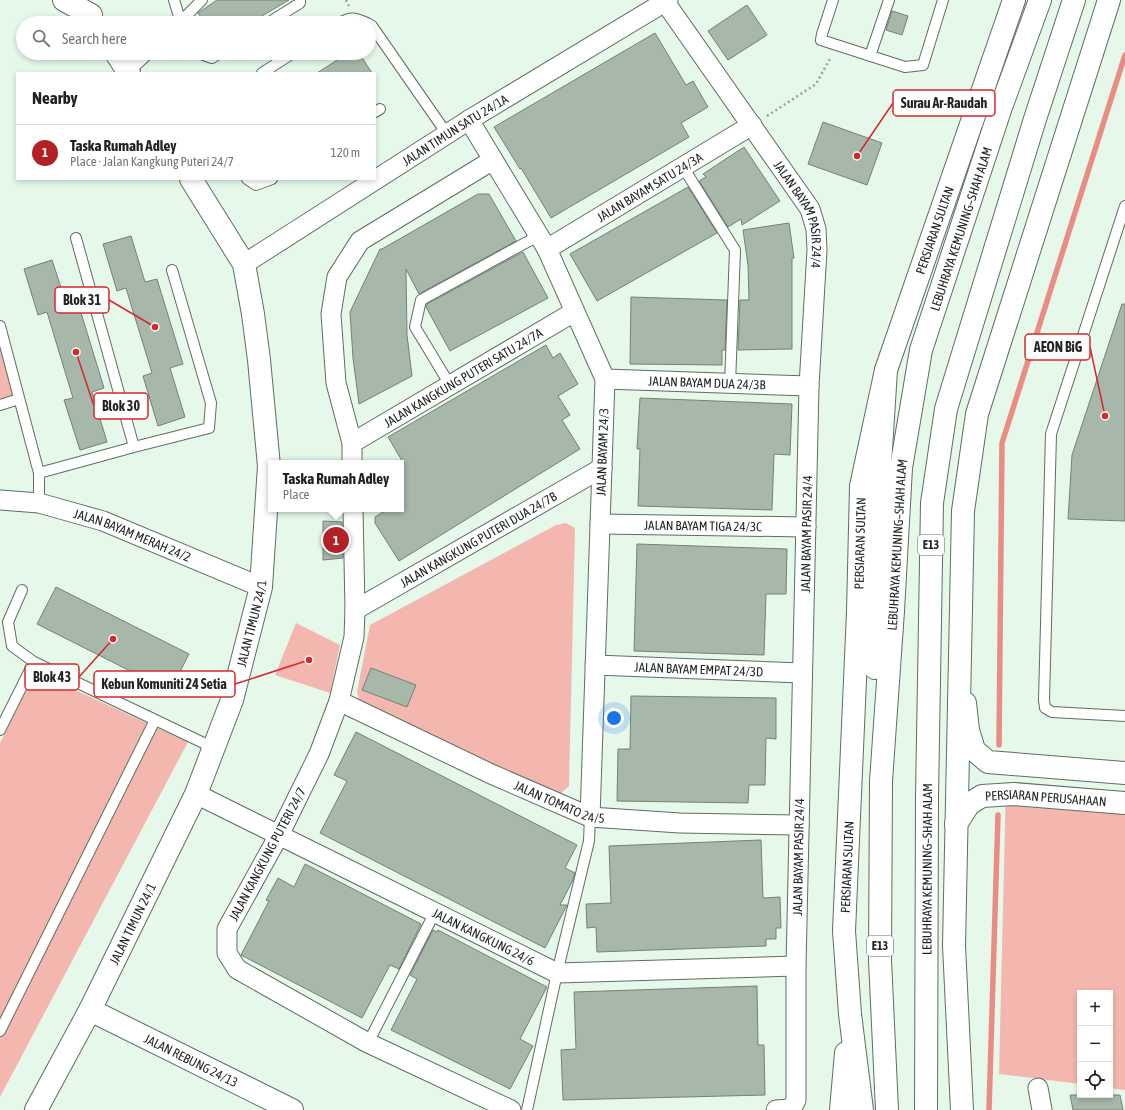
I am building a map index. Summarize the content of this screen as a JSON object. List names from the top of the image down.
{
  "streets": {
    "main road": [
      "LEBUHRAYA KEMUNING–SHAH ALAM",
      "PERSIARAN SULTAN",
      "E13",
      "JALAN TIMUN 24/1",
      "PERSIARAN PERUSAHAAN",
      "JALAN REBUNG 24/13"
    ],
    "street": [
      "JALAN TIMUN SATU 24/1A",
      "JALAN BAYAM SATU 24/3A",
      "JALAN BAYAM PASIR 24/4",
      "JALAN KANGKUNG PUTERI SATU 24/7A",
      "JALAN BAYAM DUA 24/3B",
      "JALAN BAYAM 24/3",
      "JALAN BAYAM TIGA 24/3C",
      "JALAN BAYAM MERAH 24/2",
      "JALAN KANGKUNG PUTERI DUA 24/7B",
      "JALAN BAYAM EMPAT 24/3D",
      "JALAN TOMATO 24/5",
      "JALAN KANGKUNG PUTERI 24/7",
      "JALAN KANGKUNG 24/6"
    ]
  },
  "crossings": [
    ["JALAN TIMUN SATU 24/1A", "JALAN BAYAM PASIR 24/4"],
    ["JALAN TIMUN SATU 24/1A", "JALAN BAYAM 24/3"],
    ["JALAN TIMUN SATU 24/1A", "JALAN TIMUN 24/1"],
    ["JALAN BAYAM SATU 24/3A", "JALAN BAYAM PASIR 24/4"],
    ["JALAN BAYAM SATU 24/3A", "JALAN BAYAM 24/3"],
    ["JALAN BAYAM PASIR 24/4", "JALAN BAYAM DUA 24/3B"],
    ["JALAN BAYAM PASIR 24/4", "JALAN BAYAM TIGA 24/3C"],
    ["JALAN BAYAM PASIR 24/4", "JALAN BAYAM EMPAT 24/3D"],
    ["JALAN BAYAM PASIR 24/4", "JALAN TOMATO 24/5"],
    ["JALAN BAYAM PASIR 24/4", "JALAN KANGKUNG 24/6"],
    ["JALAN KANGKUNG PUTERI SATU 24/7A", "JALAN BAYAM 24/3"],
    ["JALAN BAYAM DUA 24/3B", "JALAN BAYAM 24/3"],
    ["JALAN BAYAM 24/3", "JALAN BAYAM TIGA 24/3C"],
    ["JALAN BAYAM 24/3", "JALAN KANGKUNG PUTERI DUA 24/7B"],
    ["JALAN BAYAM 24/3", "JALAN BAYAM EMPAT 24/3D"],
    ["JALAN BAYAM 24/3", "JALAN TOMATO 24/5"],
    ["JALAN BAYAM MERAH 24/2", "JALAN TIMUN 24/1"],
    ["JALAN KANGKUNG PUTERI DUA 24/7B", "JALAN KANGKUNG PUTERI 24/7"],
    ["JALAN TIMUN 24/1", "JALAN KANGKUNG 24/6"],
    ["JALAN TIMUN 24/1", "JALAN REBUNG 24/13"],
    ["JALAN TOMATO 24/5", "JALAN KANGKUNG PUTERI 24/7"],
    ["JALAN KANGKUNG PUTERI 24/7", "JALAN KANGKUNG 24/6"]
  ],
  "places": [
    "Surau Ar-Raudah",
    "Blok 31",
    "Blok 30",
    "AEON BiG",
    "Blok 43",
    "Kebun Komuniti 24 Setia"
  ],
  "page": {
    "search": "Search here",
    "heading": "Nearby",
    "list": [
      {
        "mark": "1",
        "name": "Taska Rumah Adley",
        "note": "Place · Jalan Kangkung Puteri 24/7",
        "value": "120 m"
      }
    ],
    "popup": ["Taska Rumah Adley", "Place"],
    "pins": "1",
    "map_buttons": ["+", "−"]
  }
}
